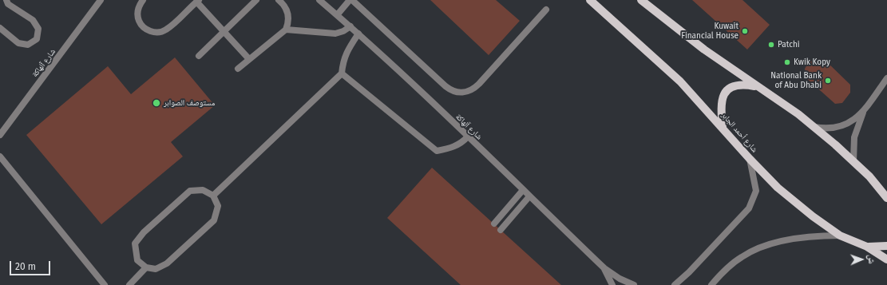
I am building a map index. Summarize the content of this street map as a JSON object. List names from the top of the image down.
{
  "streets": {
    "main road": ["شارع أحمد الجابر"],
    "street": ["شارع آلهاكة"]
  },
  "places": [
    "Kuwait Financial House",
    "Patchi",
    "Kwik Kopy",
    "National Bank of Abu Dhabi",
    "مستوصف الصوابر"
  ],
  "scale_bar": "20 m",
  "north": "right"
}
